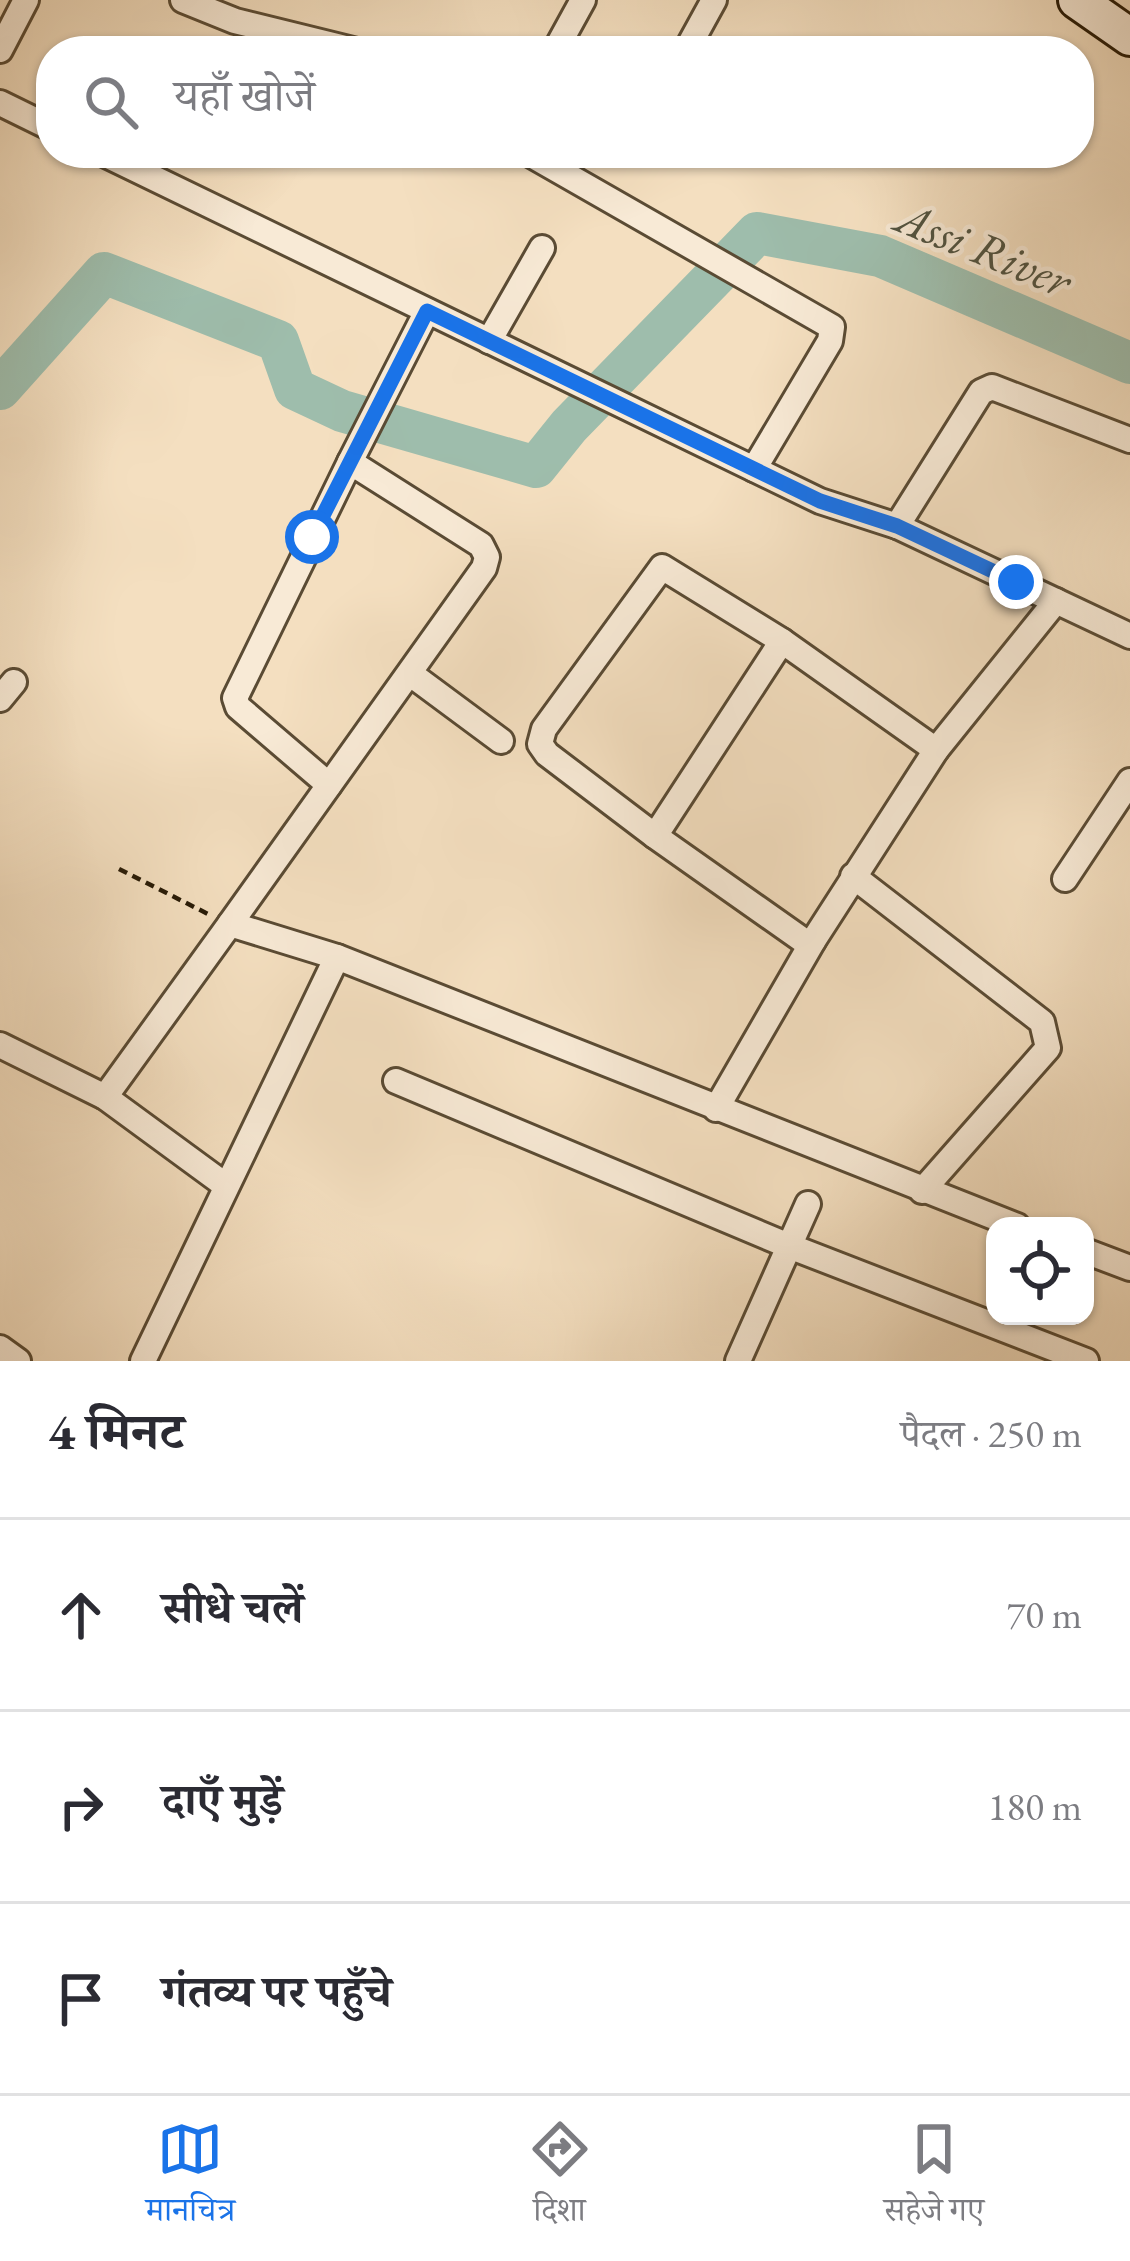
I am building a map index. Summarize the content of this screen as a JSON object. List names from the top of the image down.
{
  "water": ["Assi River"],
  "page": {
    "search": "यहाँ खोजें",
    "heading": ["4 मिनट", "पैदल · 250 m"],
    "list": [
      ["सीधे चलें", "70 m"],
      ["दाएँ मुड़ें", "180 m"],
      "गंतव्य पर पहुँचे"
    ],
    "nav": ["मानचित्र", "दिशा", "सहेजे गए"]
  }
}
